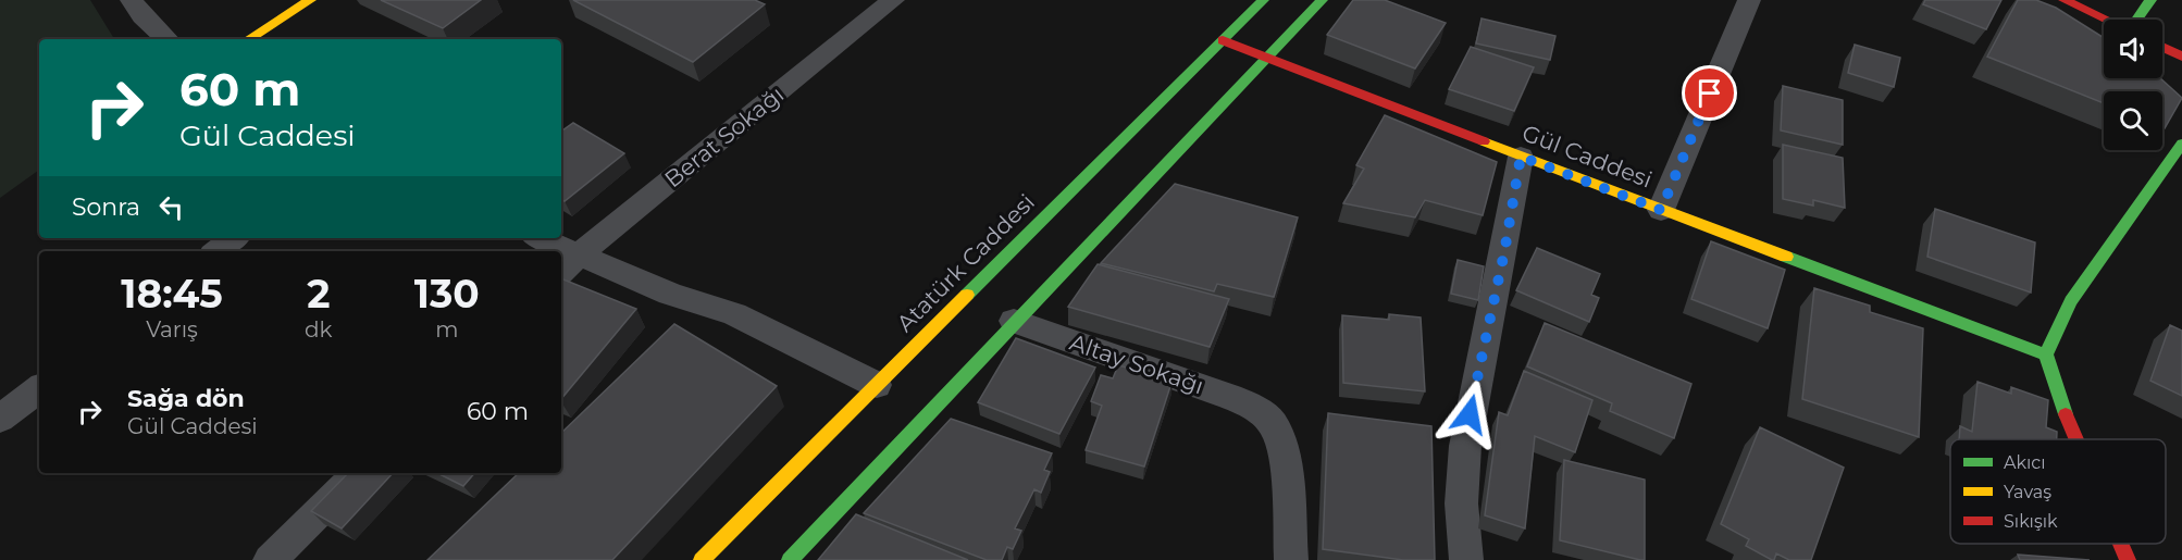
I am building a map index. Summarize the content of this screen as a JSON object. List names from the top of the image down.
{
  "streets": {
    "street": [
      "Berat Sokağı",
      "Gül Caddesi",
      "Atatürk Caddesi",
      "Altay Sokağı"
    ]
  },
  "crossings": [
    ["Gül Caddesi", "Atatürk Caddesi"]
  ],
  "legend": ["Akıcı", "Yavaş", "Sıkışık"],
  "page": {
    "turn": ["60 m", "Gül Caddesi"],
    "then": "Sonra",
    "eta": [
      "18:45",
      "Varış",
      "2",
      "dk",
      "130",
      "m"
    ],
    "list": [
      {
        "name": "Sağa dön",
        "note": "Gül Caddesi",
        "value": "60 m"
      }
    ]
  }
}
